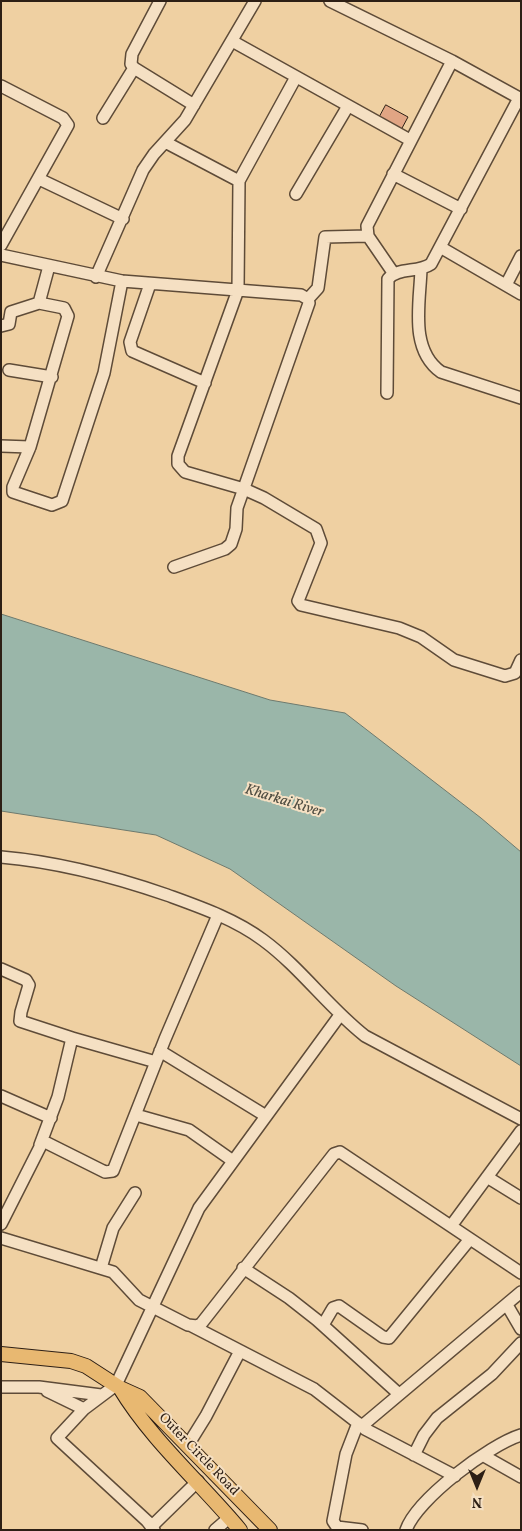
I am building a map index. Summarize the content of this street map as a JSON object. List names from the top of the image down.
{
  "streets": {
    "main road": ["Outer Circle Road"]
  },
  "water": ["Kharkai River"],
  "north": "bottom"
}
